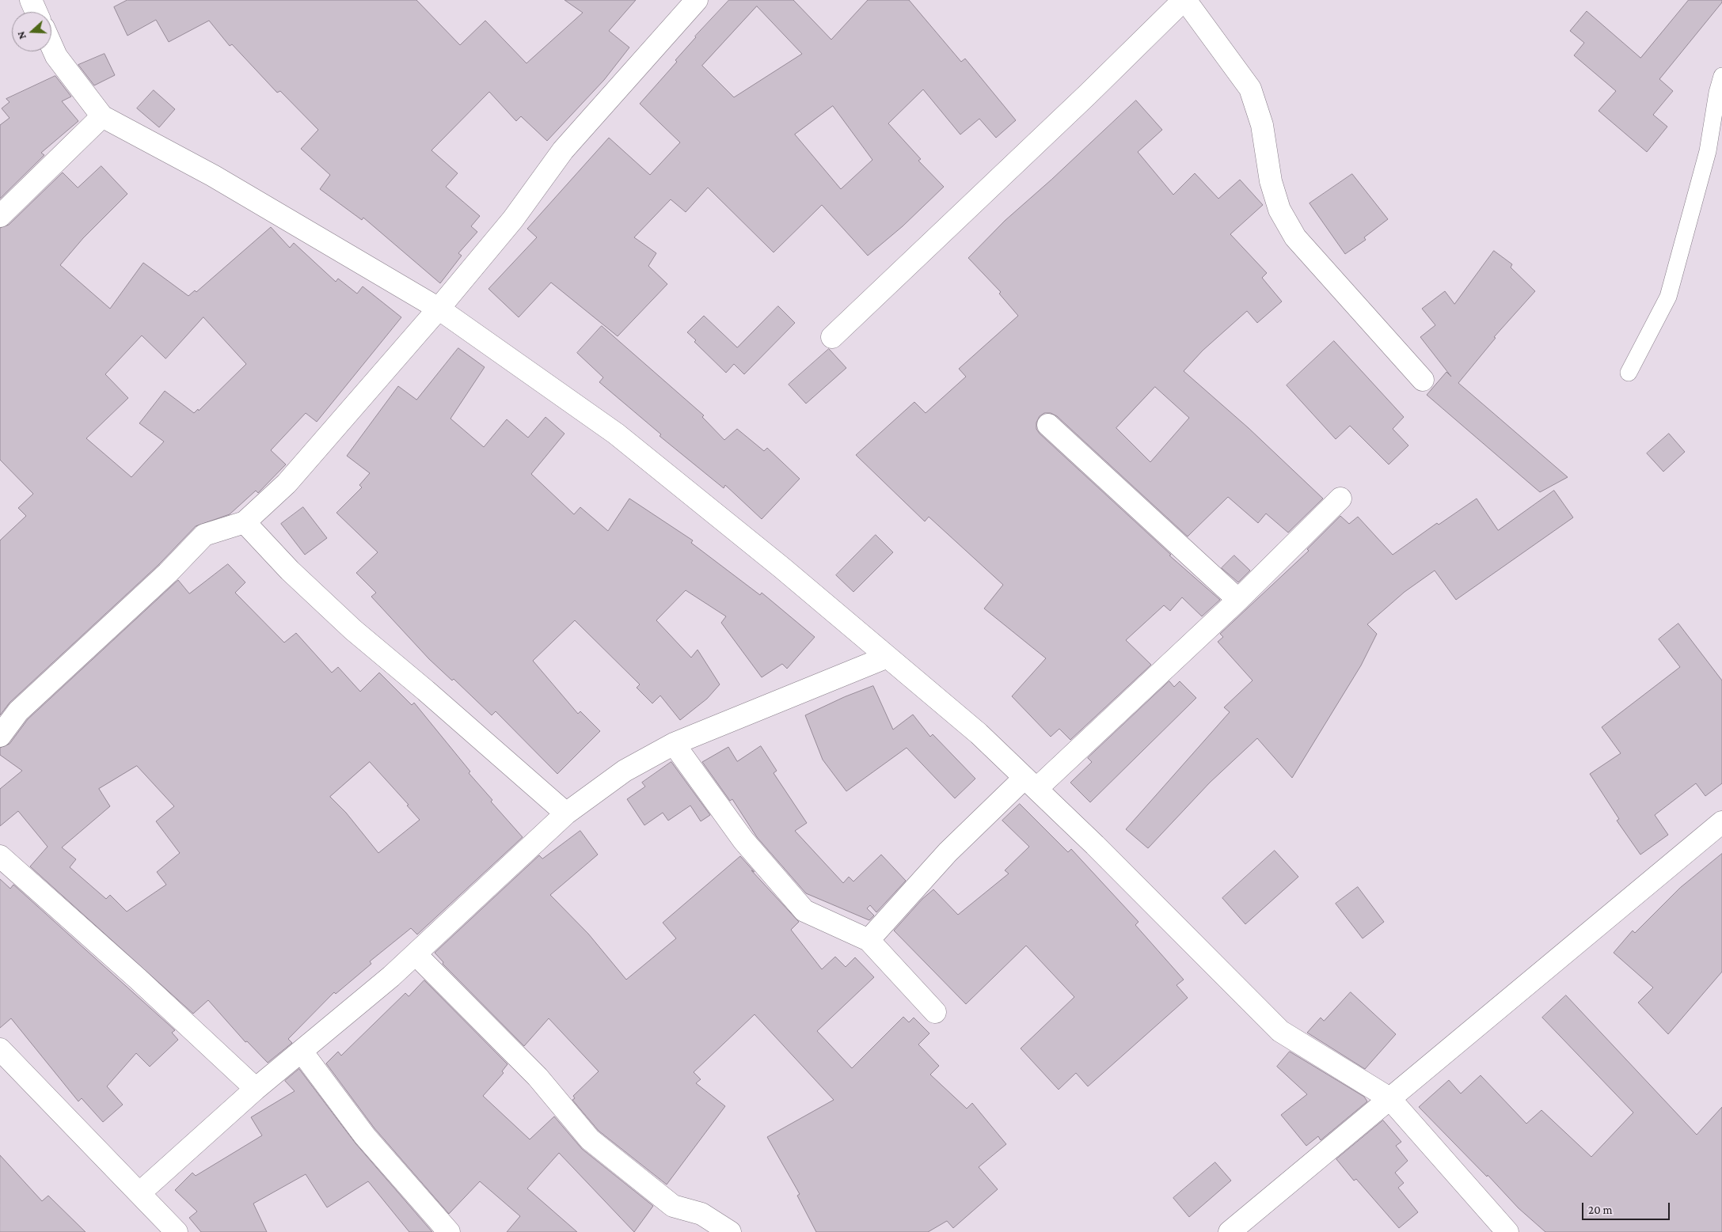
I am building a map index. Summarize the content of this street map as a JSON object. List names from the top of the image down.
{
  "scale_bar": "20 m",
  "north": "left"
}
